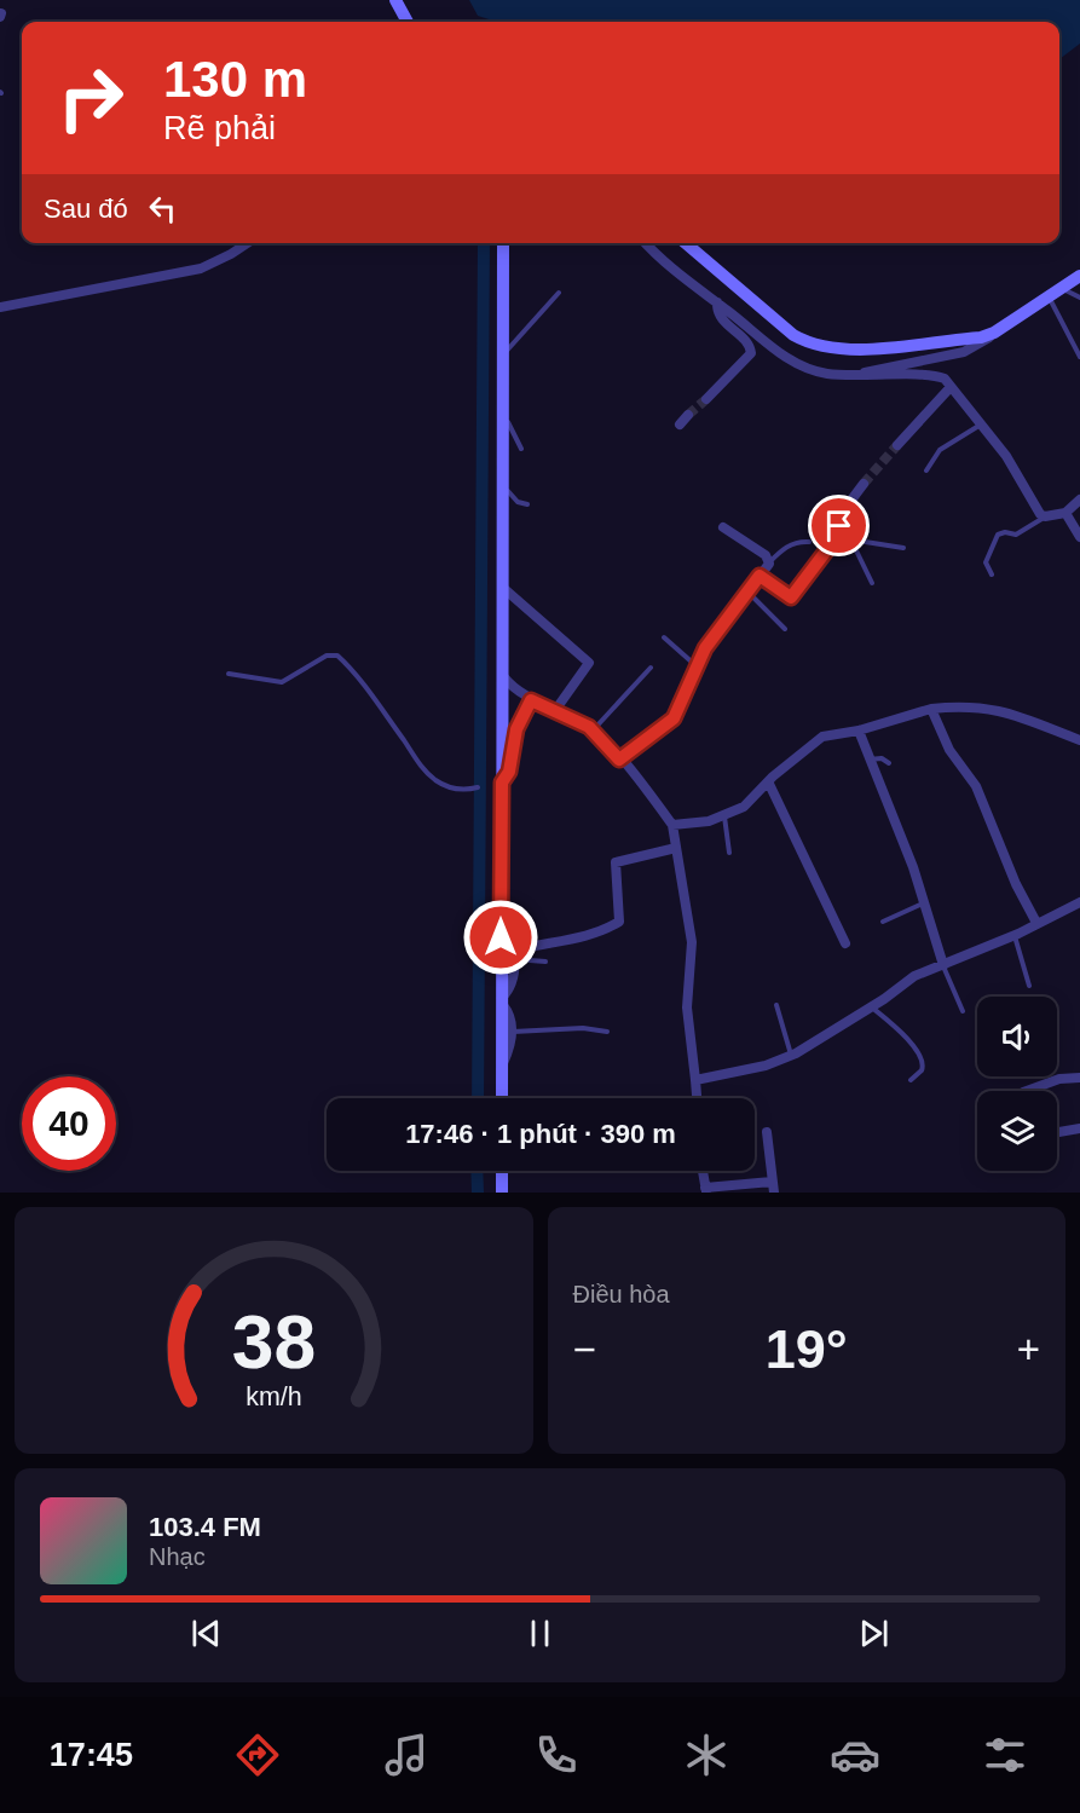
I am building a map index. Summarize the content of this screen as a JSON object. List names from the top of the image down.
{
  "page": {
    "turn": ["130 m", "Rẽ phải"],
    "then": "Sau đó",
    "limit": "40",
    "trip": "17:46 · 1 phút · 390 m",
    "tile": "Điều hòa",
    "heat": ["−", "19°", "+"],
    "song": ["103.4 FM", "Nhạc"],
    "tabs": "17:45",
    "gauge": ["38", "km/h"]
  }
}
